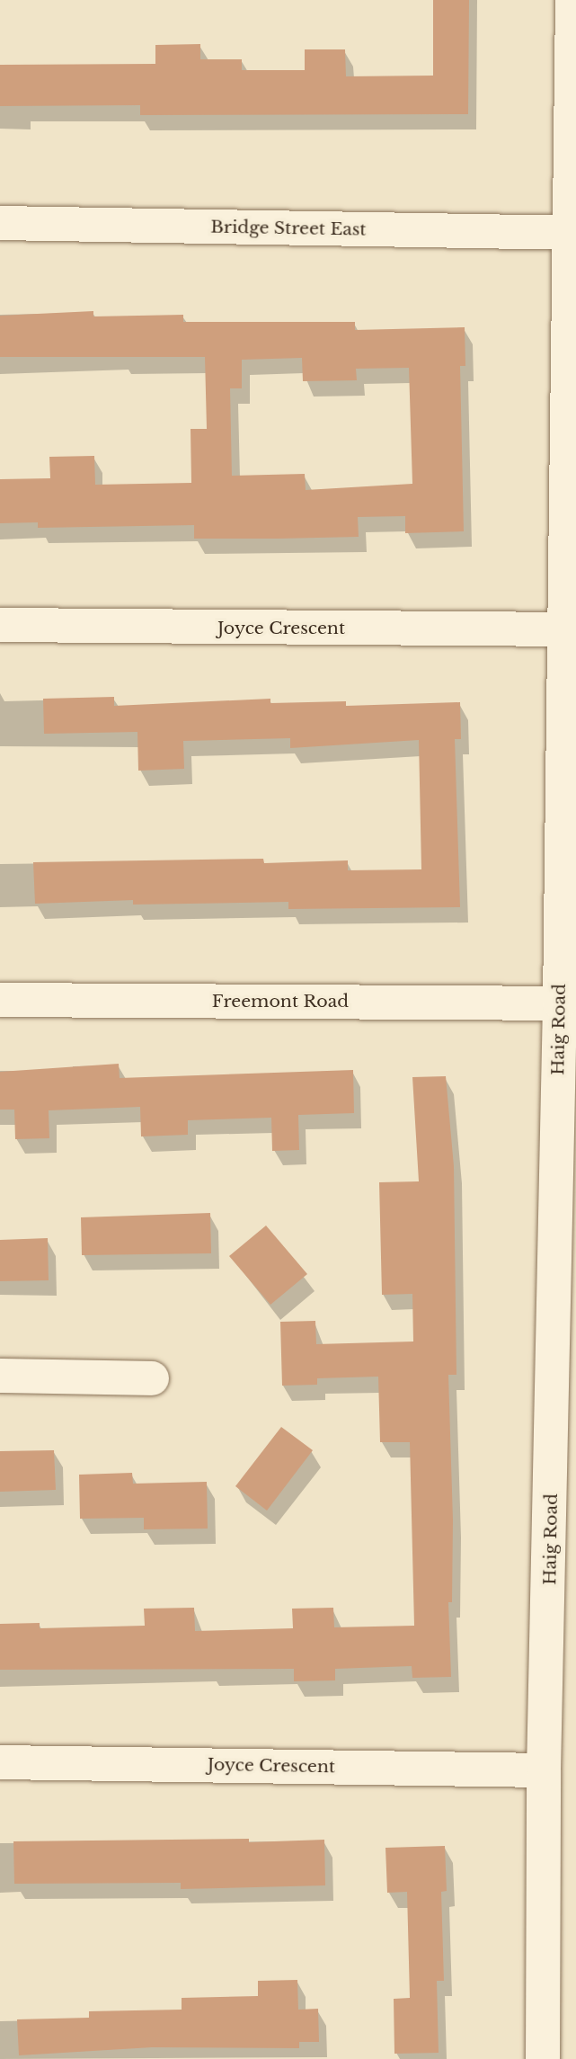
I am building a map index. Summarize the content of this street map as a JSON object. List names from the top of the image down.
{
  "streets": {
    "street": [
      "Bridge Street East",
      "Joyce Crescent",
      "Freemont Road",
      "Haig Road"
    ]
  },
  "crossings": [
    ["Bridge Street East", "Haig Road"],
    ["Joyce Crescent", "Haig Road"],
    ["Freemont Road", "Haig Road"]
  ]
}
